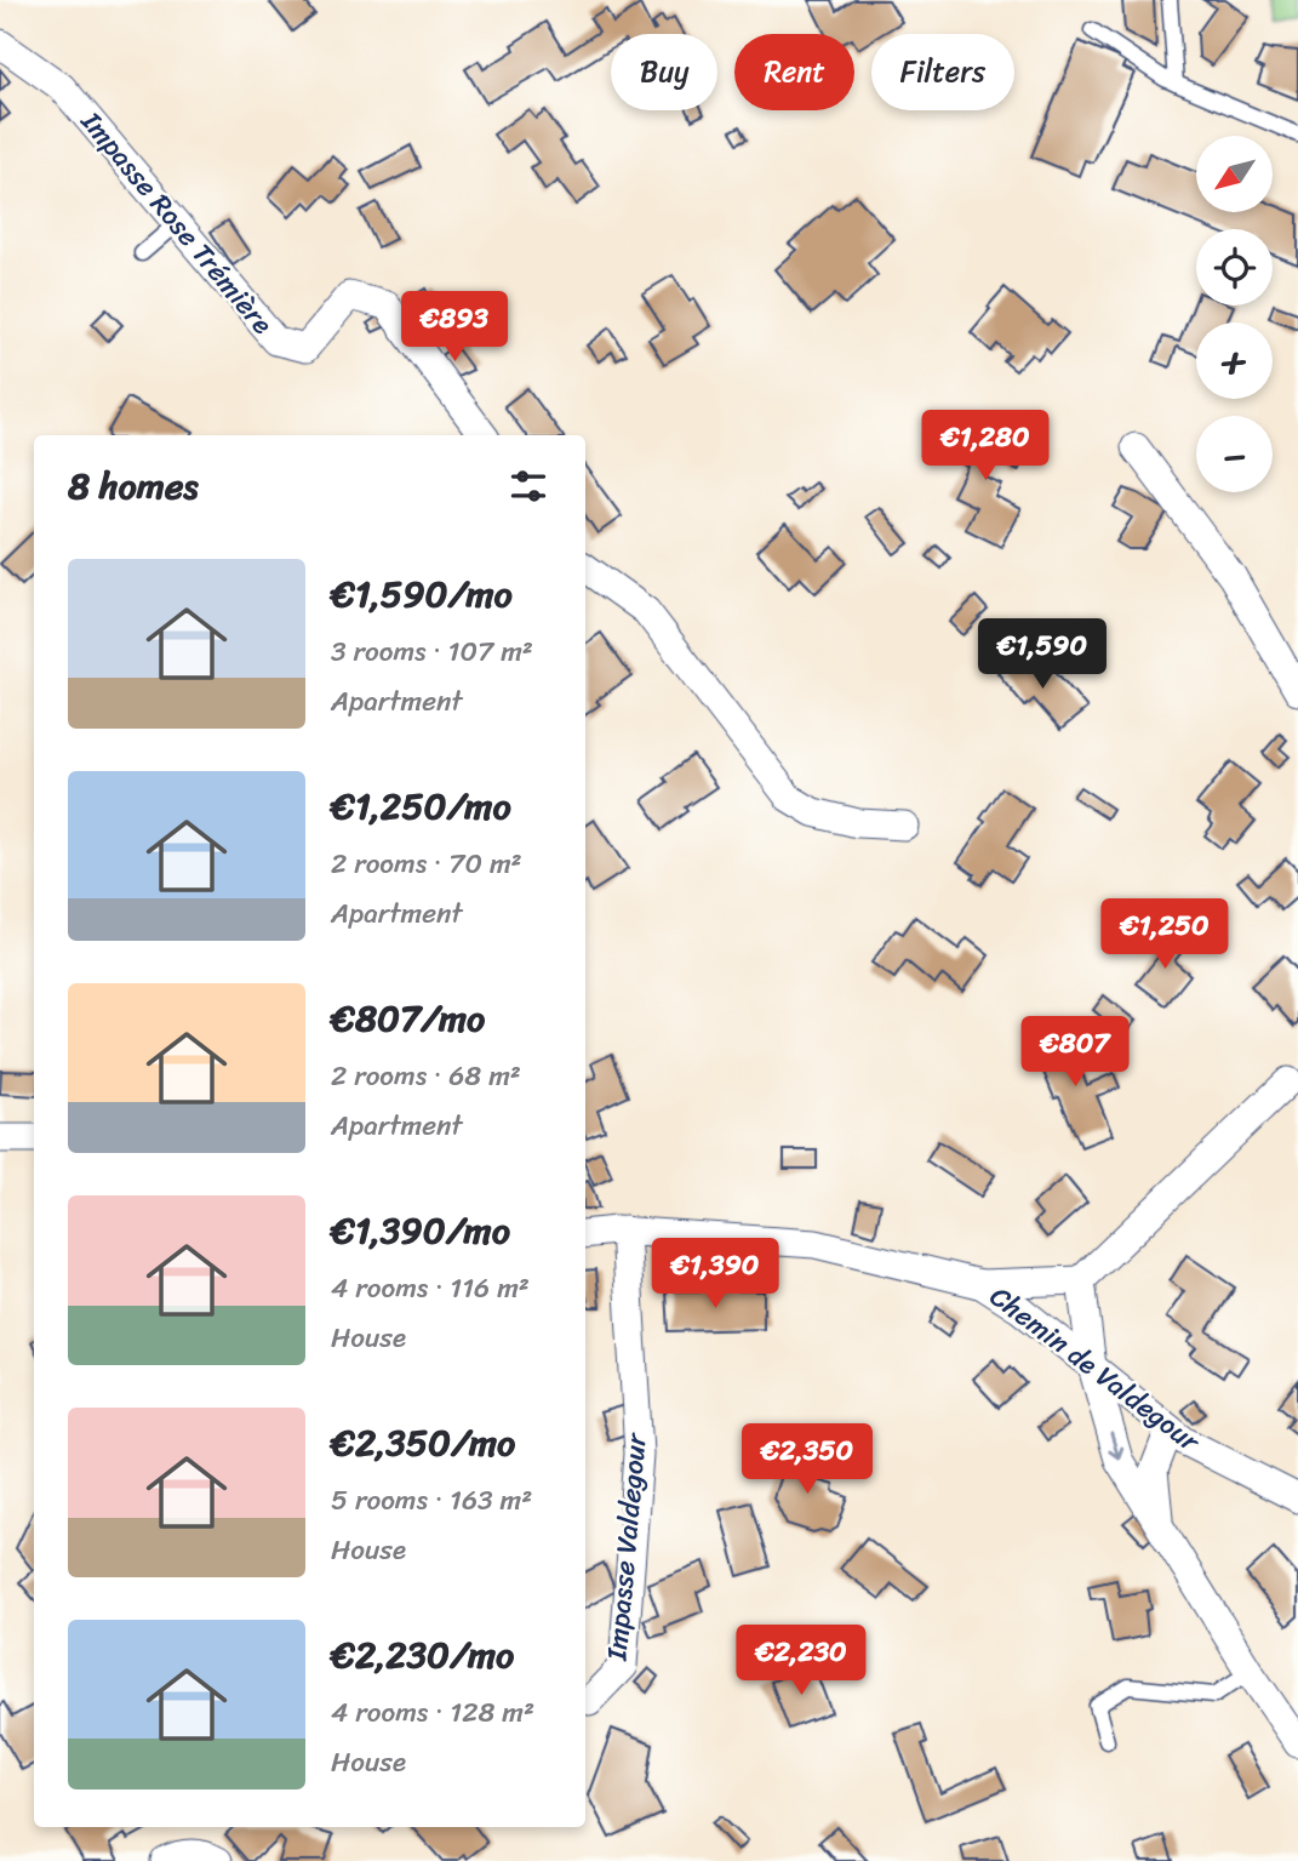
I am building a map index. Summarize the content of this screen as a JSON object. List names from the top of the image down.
{
  "streets": {
    "street": ["Impasse Rose Trémière", "Chemin de Valdegour", "Impasse Valdegour"]
  },
  "crossings": [
    ["Chemin de Valdegour", "Impasse Valdegour"]
  ],
  "north": "bottom left",
  "page": {
    "chip": ["Buy", "Rent", "Filters"],
    "map_buttons": ["+", "−"],
    "price": [
      "€893",
      "€1,280",
      "€1,590",
      "€1,250",
      "€807",
      "€1,390",
      "€2,350",
      "€2,230"
    ],
    "heading": "8 homes",
    "list": [
      {
        "name": "€1,590/mo",
        "note": "3 rooms · 107 m² · Apartment"
      },
      {
        "name": "€1,250/mo",
        "note": "2 rooms · 70 m² · Apartment"
      },
      {
        "name": "€807/mo",
        "note": "2 rooms · 68 m² · Apartment"
      },
      {
        "name": "€1,390/mo",
        "note": "4 rooms · 116 m² · House"
      },
      {
        "name": "€2,350/mo",
        "note": "5 rooms · 163 m² · House"
      },
      {
        "name": "€2,230/mo",
        "note": "4 rooms · 128 m² · House"
      }
    ]
  }
}
